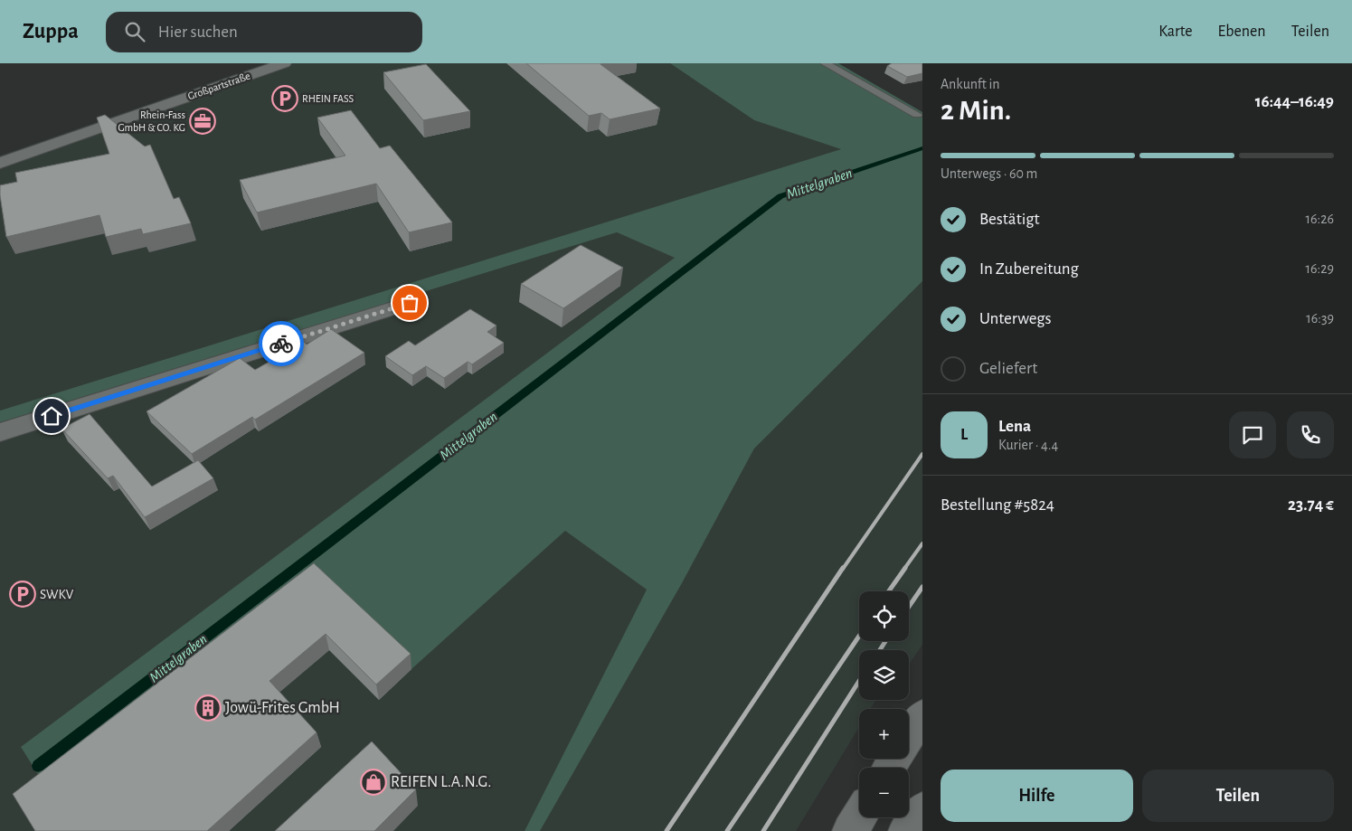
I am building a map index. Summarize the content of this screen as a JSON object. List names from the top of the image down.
{
  "streets": {
    "street": ["Großpartstraße"]
  },
  "water": ["Mittelgraben"],
  "places": {
    "parking": ["RHEIN FASS", "SWKV"],
    "office": ["Rhein-Fass GmbH & CO. KG"],
    "building": ["Jowü-Frites GmbH"],
    "shop": ["REIFEN L.A.N.G."]
  },
  "page": {
    "header": "Zuppa",
    "search": "Hier suchen",
    "nav": ["Karte", "Ebenen", "Teilen"],
    "heading": ["2 Min.", "Ankunft in", "16:44–16:49"],
    "panel": [
      "Lena",
      "Kurier · 4.4",
      "Bestellung #5824",
      "23.74 €"
    ],
    "bar": "Unterwegs · 60 m",
    "list": [
      ["Bestätigt", "16:26"],
      ["In Zubereitung", "16:29"],
      ["Unterwegs", "16:39"],
      "Geliefert"
    ],
    "round": "L",
    "map_buttons": ["+", "−"],
    "buttons": ["Hilfe", "Teilen"]
  }
}
